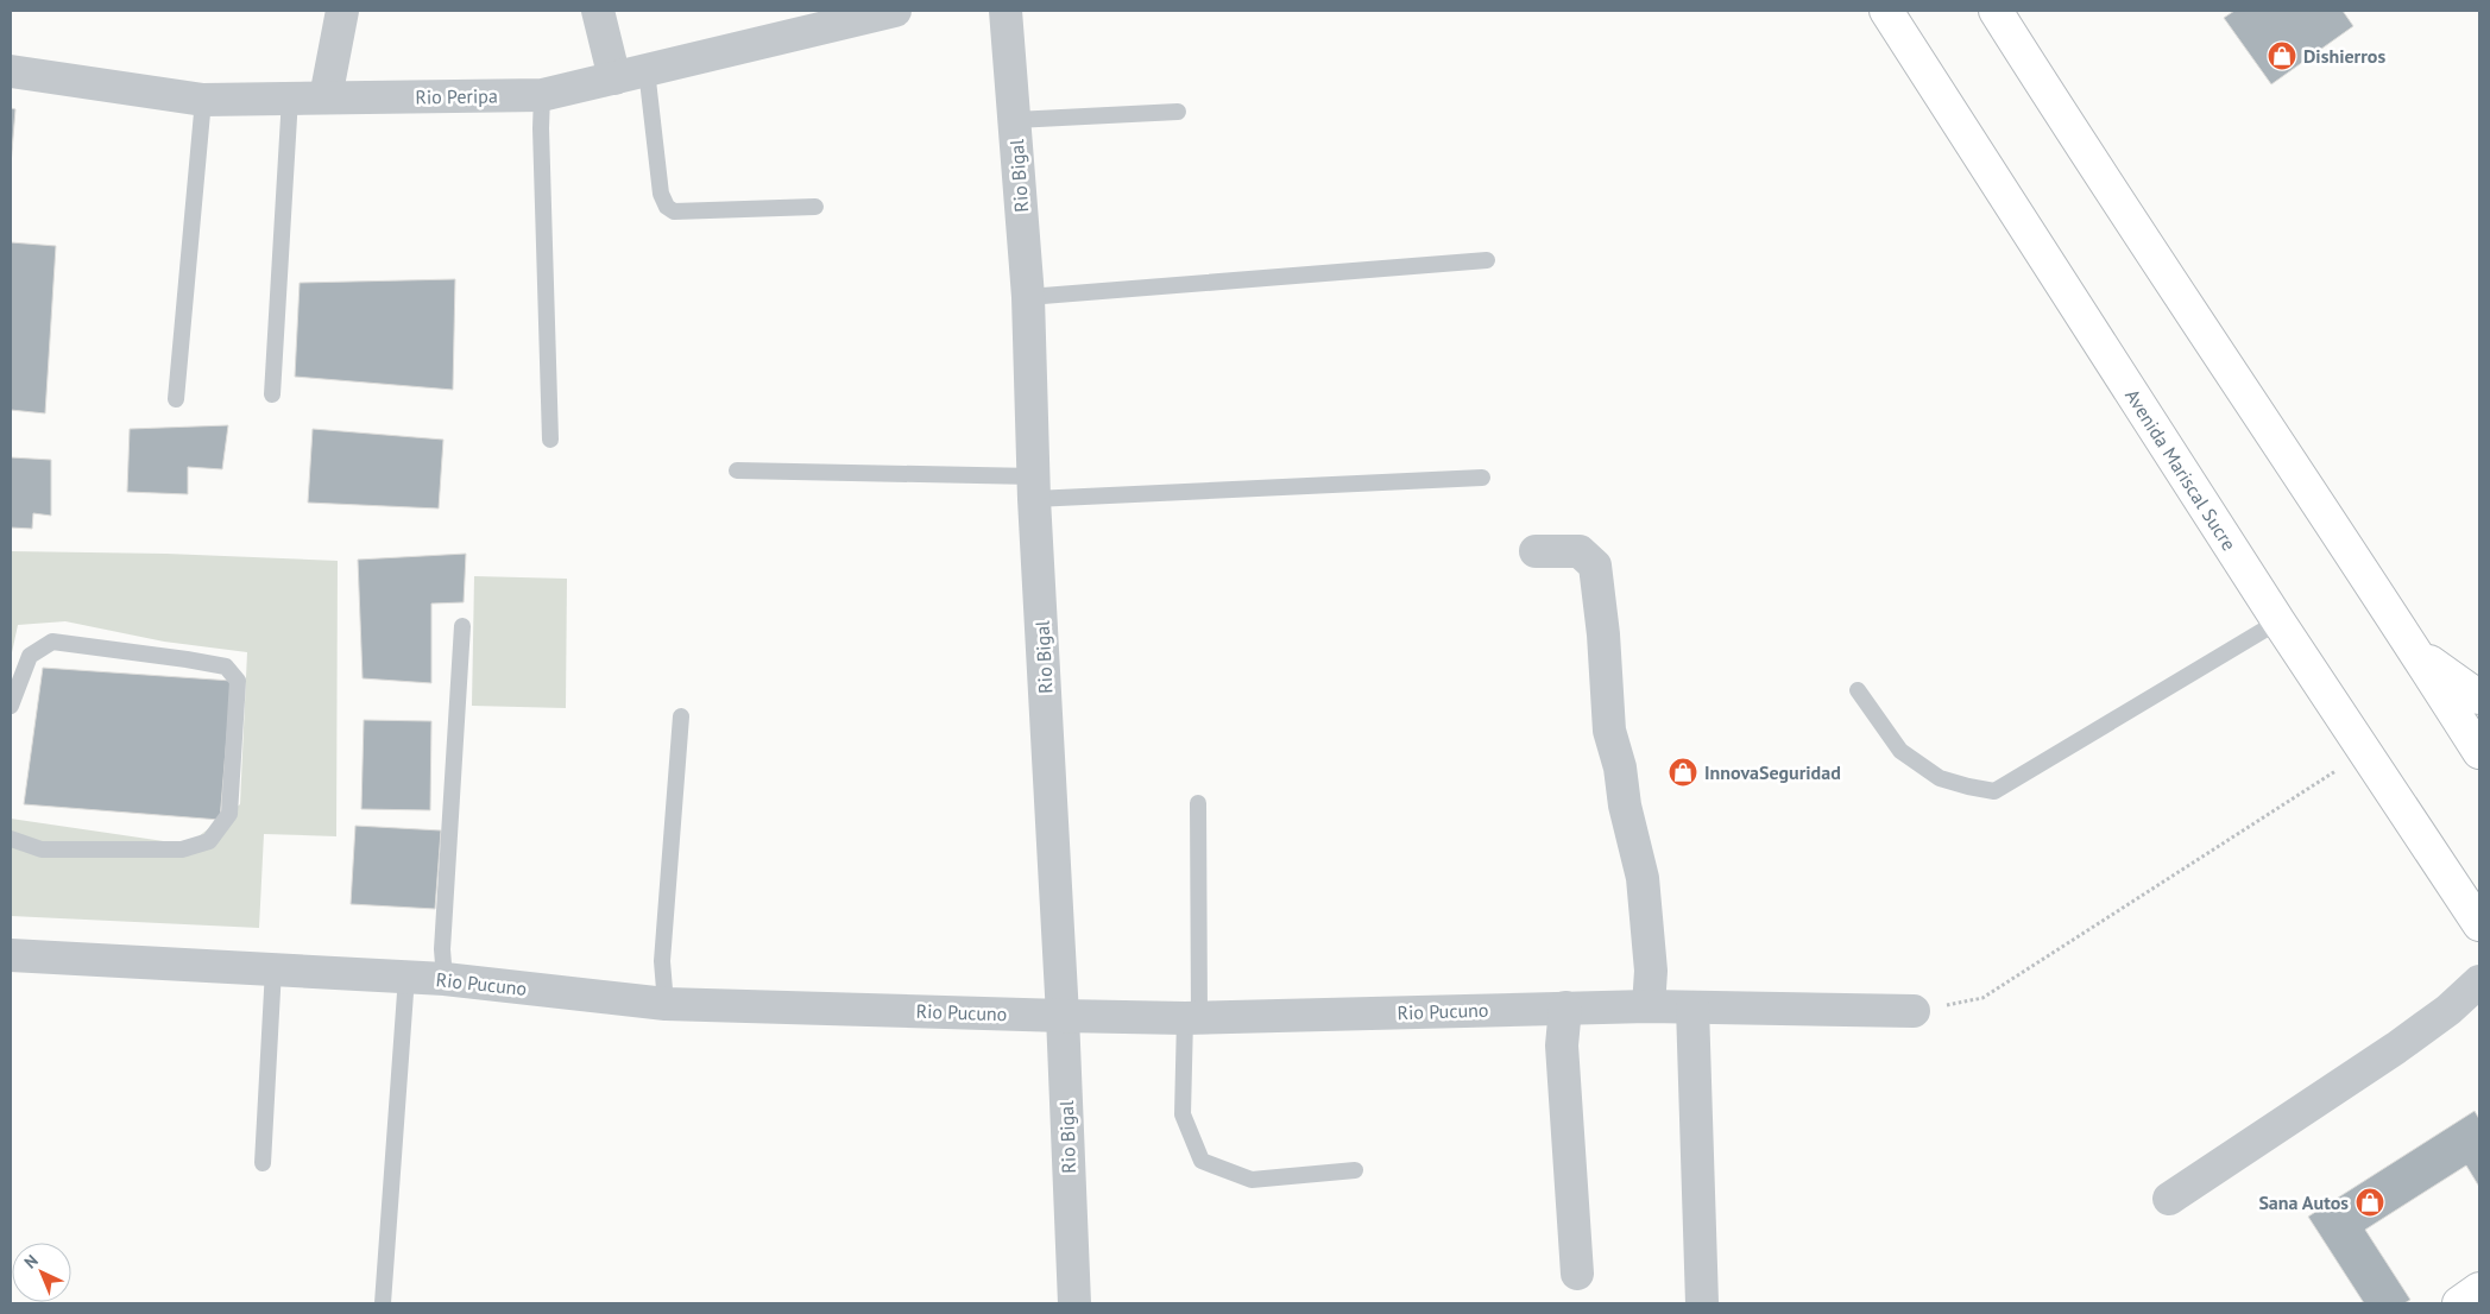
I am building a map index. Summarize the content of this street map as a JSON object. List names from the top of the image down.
{
  "streets": {
    "main road": ["Avenida Mariscal Sucre"],
    "street": ["Rio Peripa", "Rio Bigal", "Rio Pucuno"]
  },
  "crossings": [
    ["Rio Bigal", "Rio Pucuno"]
  ],
  "places": {
    "shop": ["Dishierros", "InnovaSeguridad", "Sana Autos"]
  },
  "north": "top left"
}
